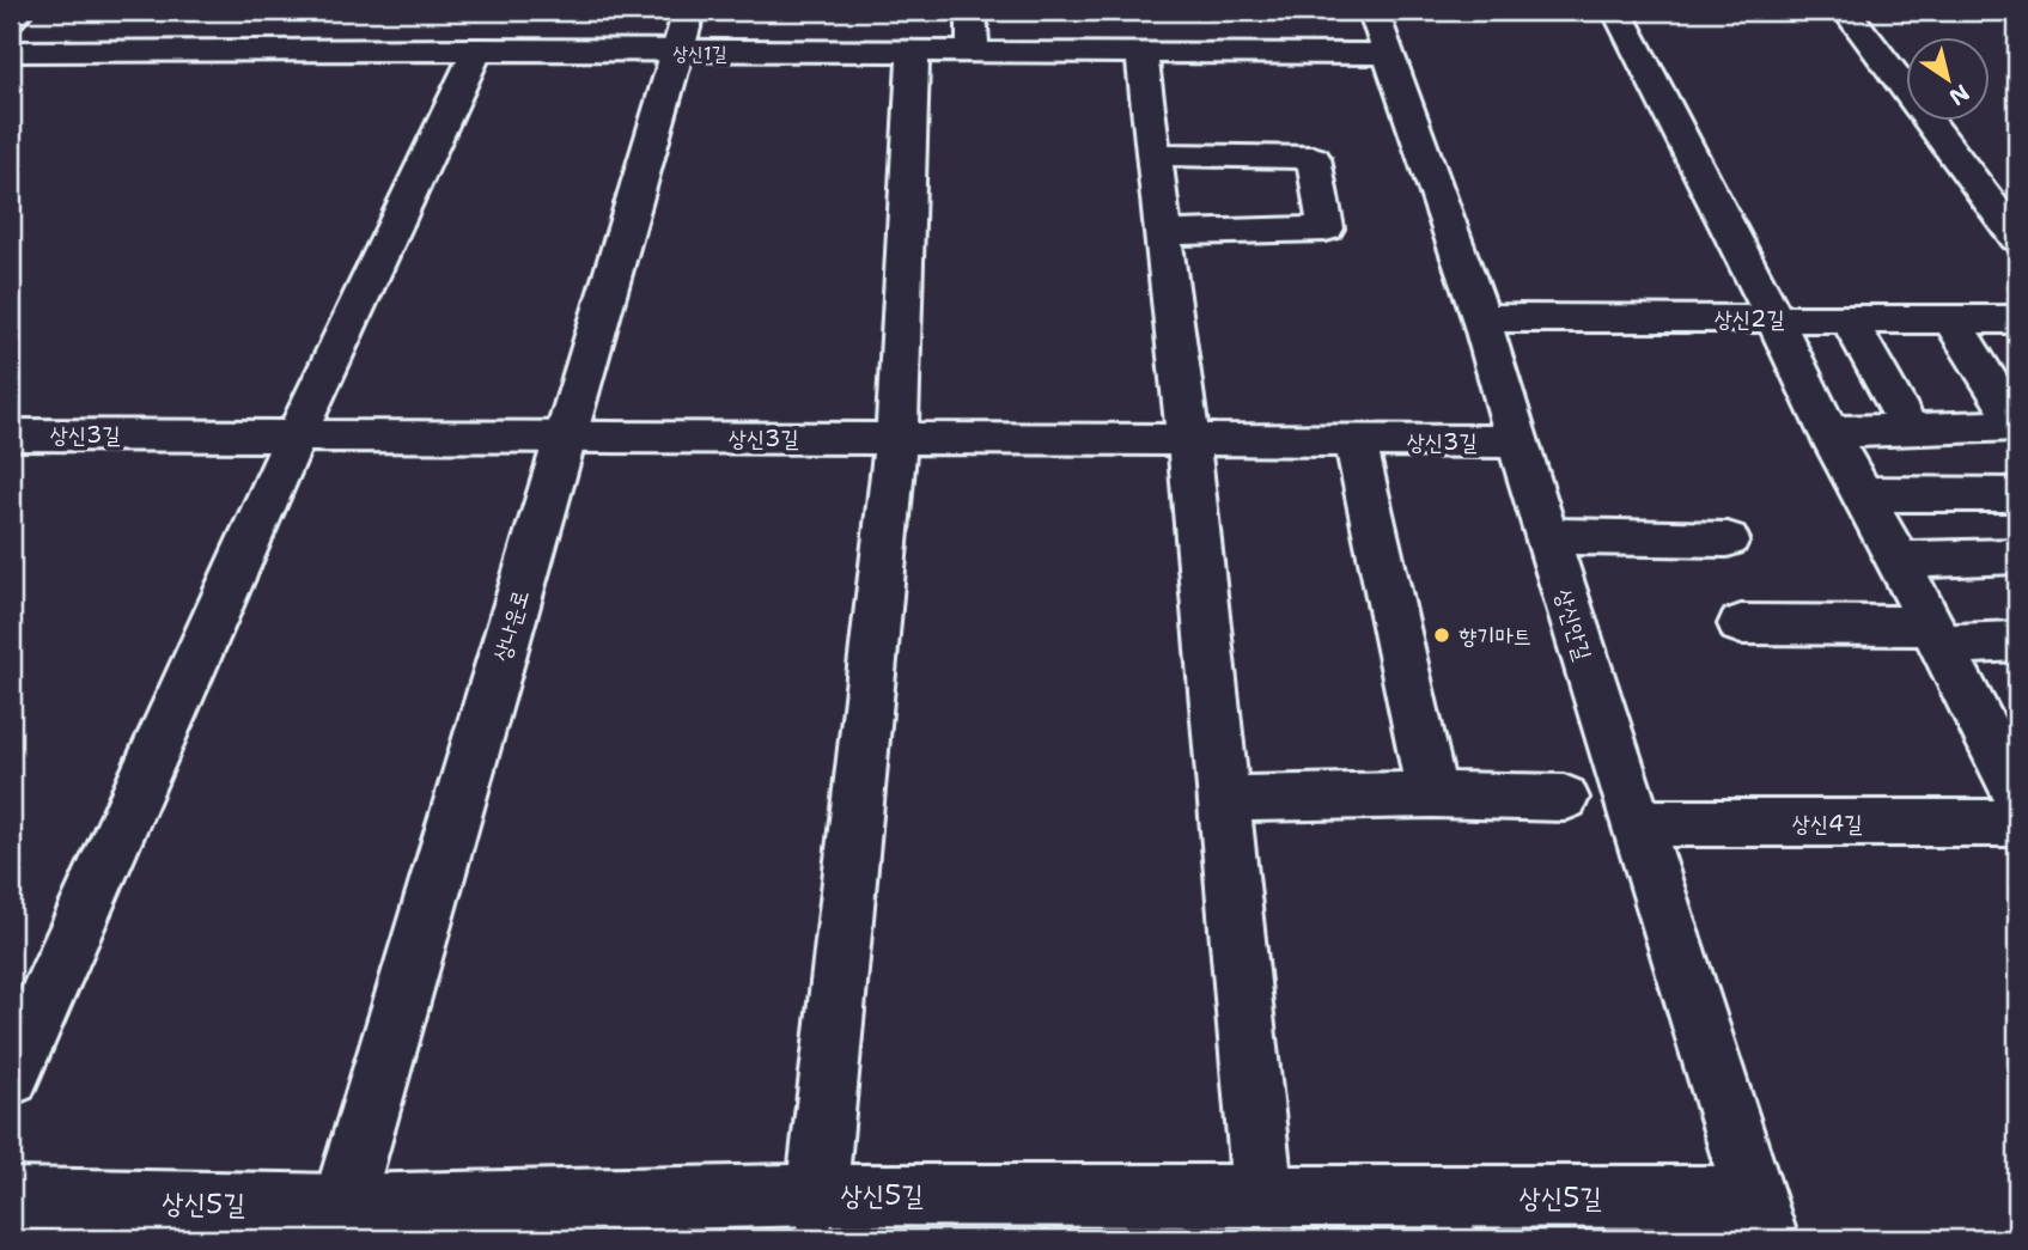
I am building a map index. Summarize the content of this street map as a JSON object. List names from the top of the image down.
{
  "streets": {
    "street": [
      "상신1길",
      "상신2길",
      "상신3길",
      "상신안길",
      "상나운로",
      "상신4길",
      "상신5길"
    ]
  },
  "crossings": [
    ["상신1길", "상신안길"],
    ["상신1길", "상나운로"],
    ["상신2길", "상신안길"],
    ["상신3길", "상신안길"],
    ["상신3길", "상나운로"],
    ["상신안길", "상신4길"],
    ["상신안길", "상신5길"],
    ["상나운로", "상신5길"]
  ],
  "places": ["향기마트"],
  "north": "bottom right"
}
